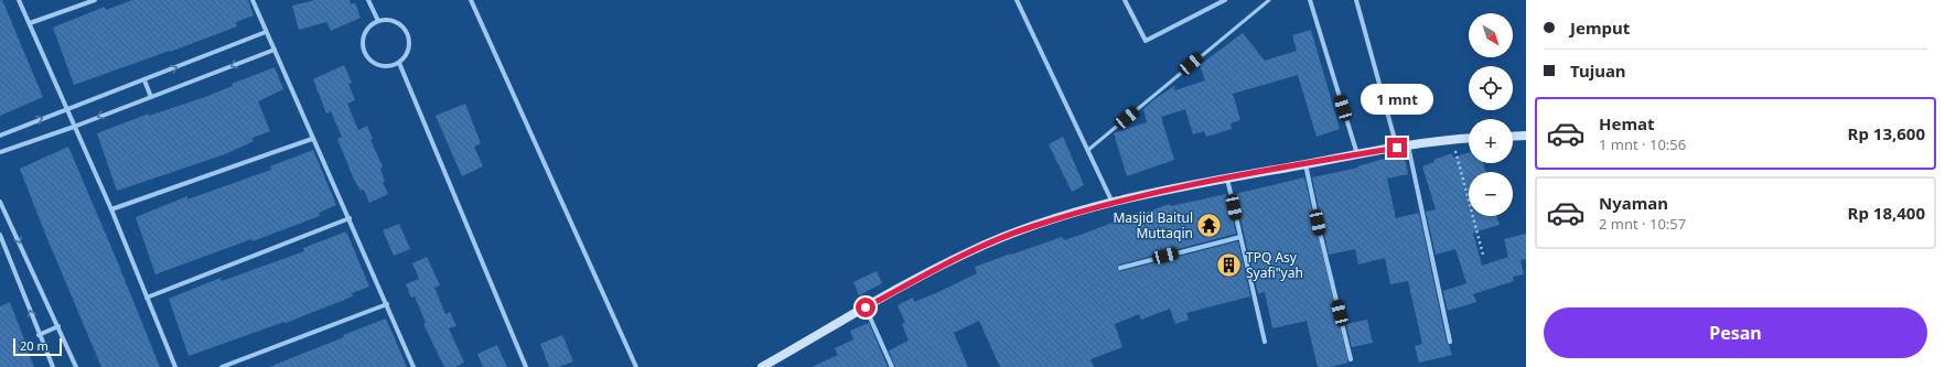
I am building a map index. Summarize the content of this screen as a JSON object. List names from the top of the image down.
{
  "places": {
    "temple": ["Masjid Baitul Muttaqin"],
    "building": ["TPQ Asy Syafi\"yah"]
  },
  "scale_bar": "20 m",
  "north": "bottom right",
  "page": {
    "banner": ["Jemput", "Tujuan"],
    "map_buttons": ["+", "−"],
    "bubble": "1 mnt",
    "list": [
      {
        "name": "Hemat",
        "note": "1 mnt · 10:56",
        "value": "Rp 13,600"
      },
      {
        "name": "Nyaman",
        "note": "2 mnt · 10:57",
        "value": "Rp 18,400"
      }
    ],
    "buttons": "Pesan",
    "scale": "20 m"
  }
}
